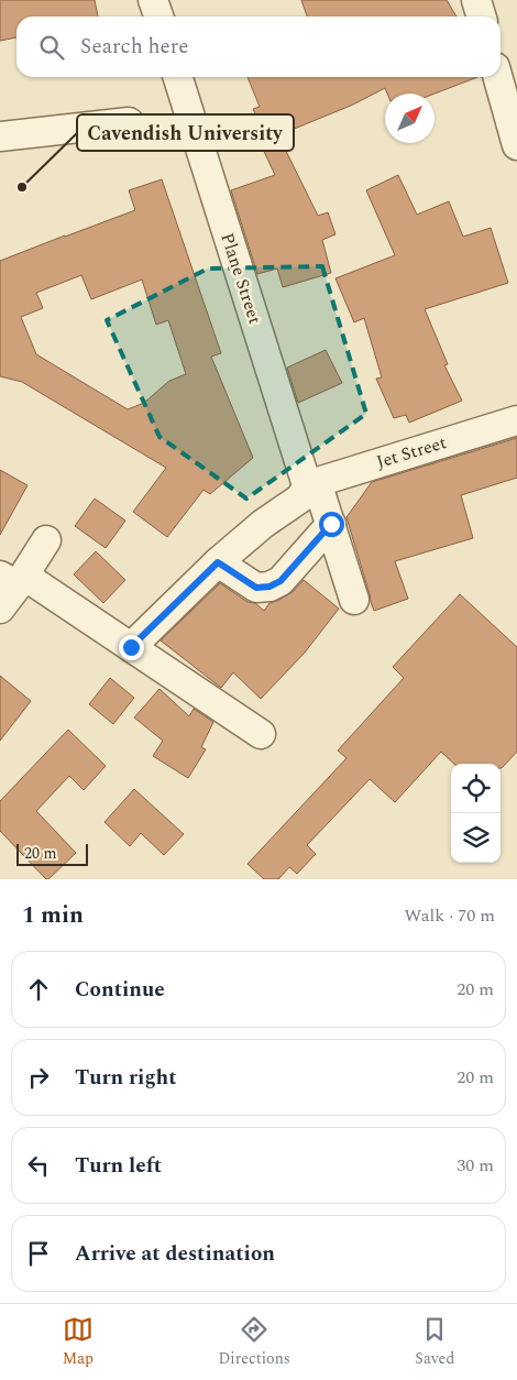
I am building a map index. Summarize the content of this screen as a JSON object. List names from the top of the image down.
{
  "streets": {
    "street": ["Plane Street", "Jet Street"]
  },
  "crossings": [
    ["Plane Street", "Jet Street"]
  ],
  "places": ["Cavendish University"],
  "scale_bar": "20 m",
  "north": "top right",
  "page": {
    "search": "Search here",
    "scale": "20 m",
    "heading": ["1 min", "Walk · 70 m"],
    "list": [
      ["Continue", "20 m"],
      ["Turn right", "20 m"],
      ["Turn left", "30 m"],
      "Arrive at destination"
    ],
    "nav": ["Map", "Directions", "Saved"]
  }
}
